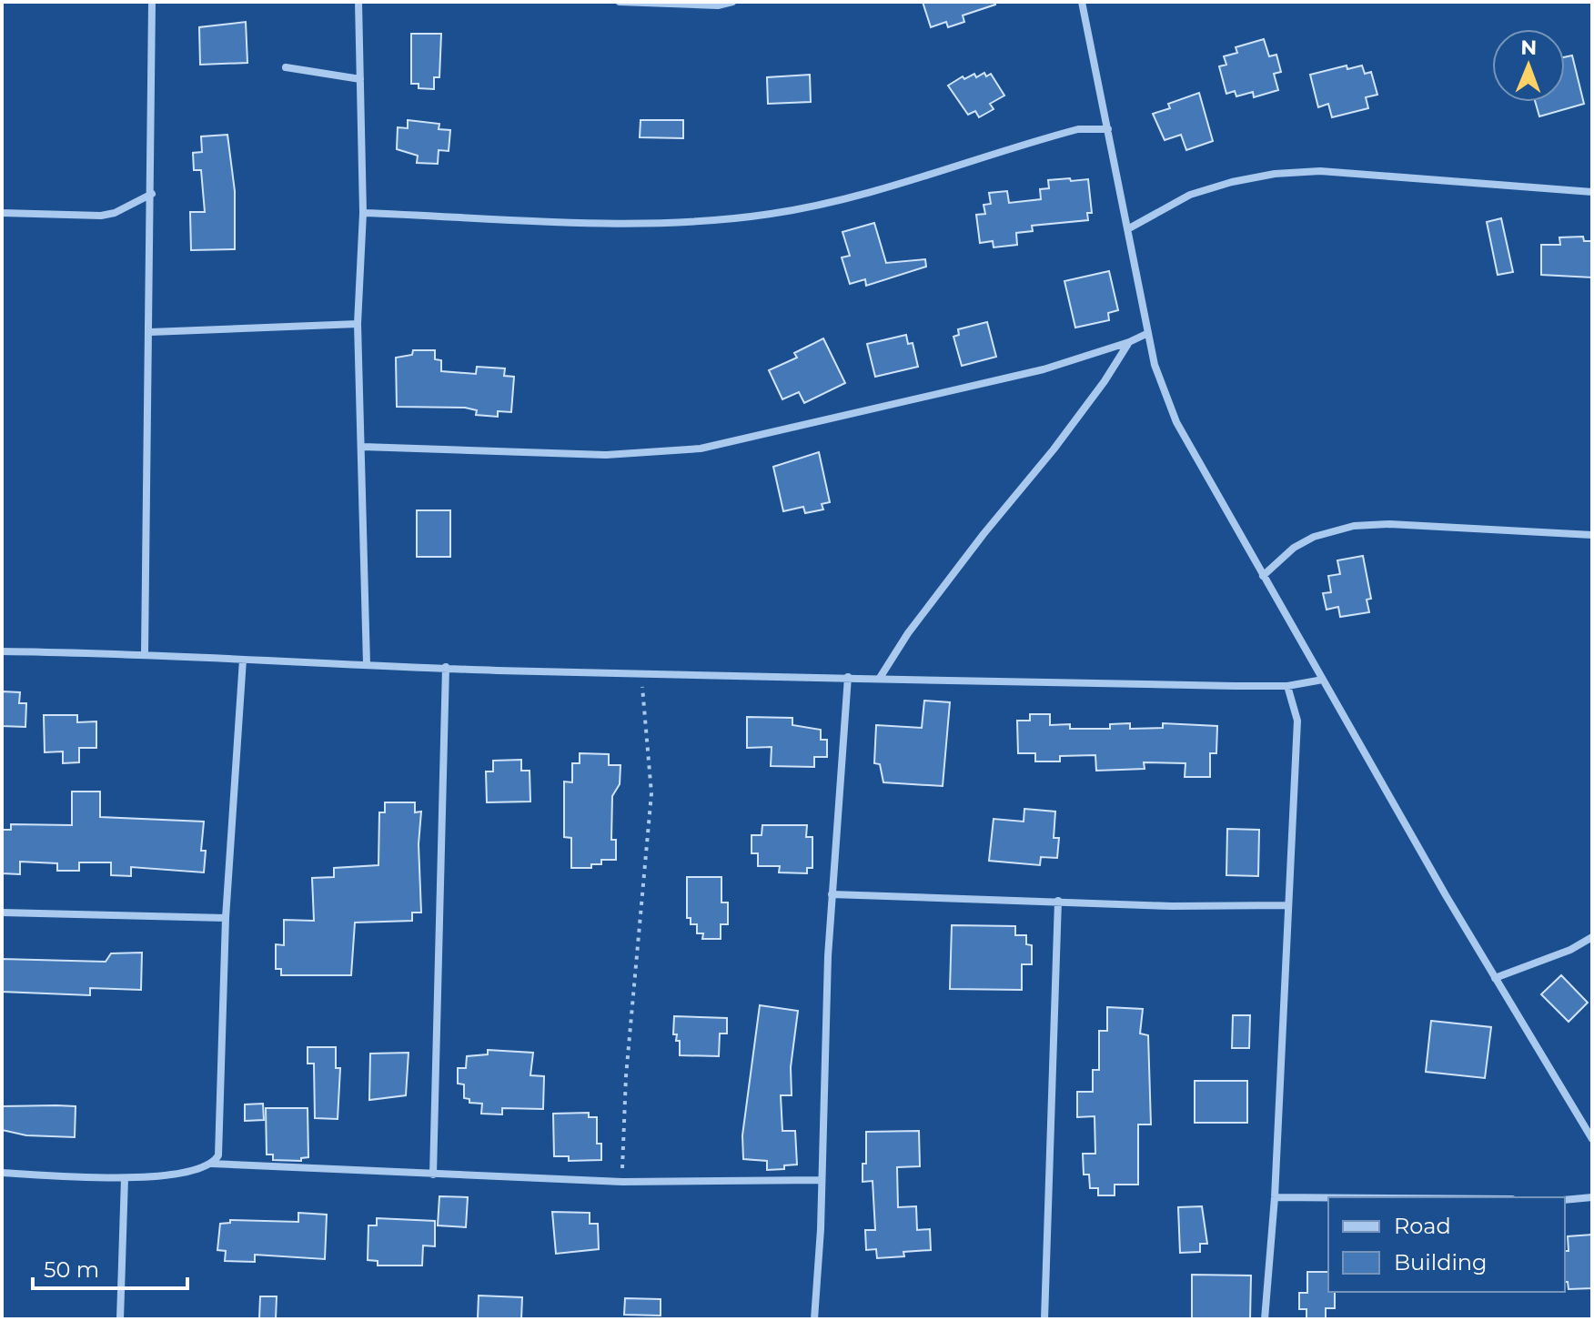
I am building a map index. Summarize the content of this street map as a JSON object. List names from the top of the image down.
{
  "legend": ["Road", "Building"],
  "scale_bar": "50 m",
  "north": "top"
}
